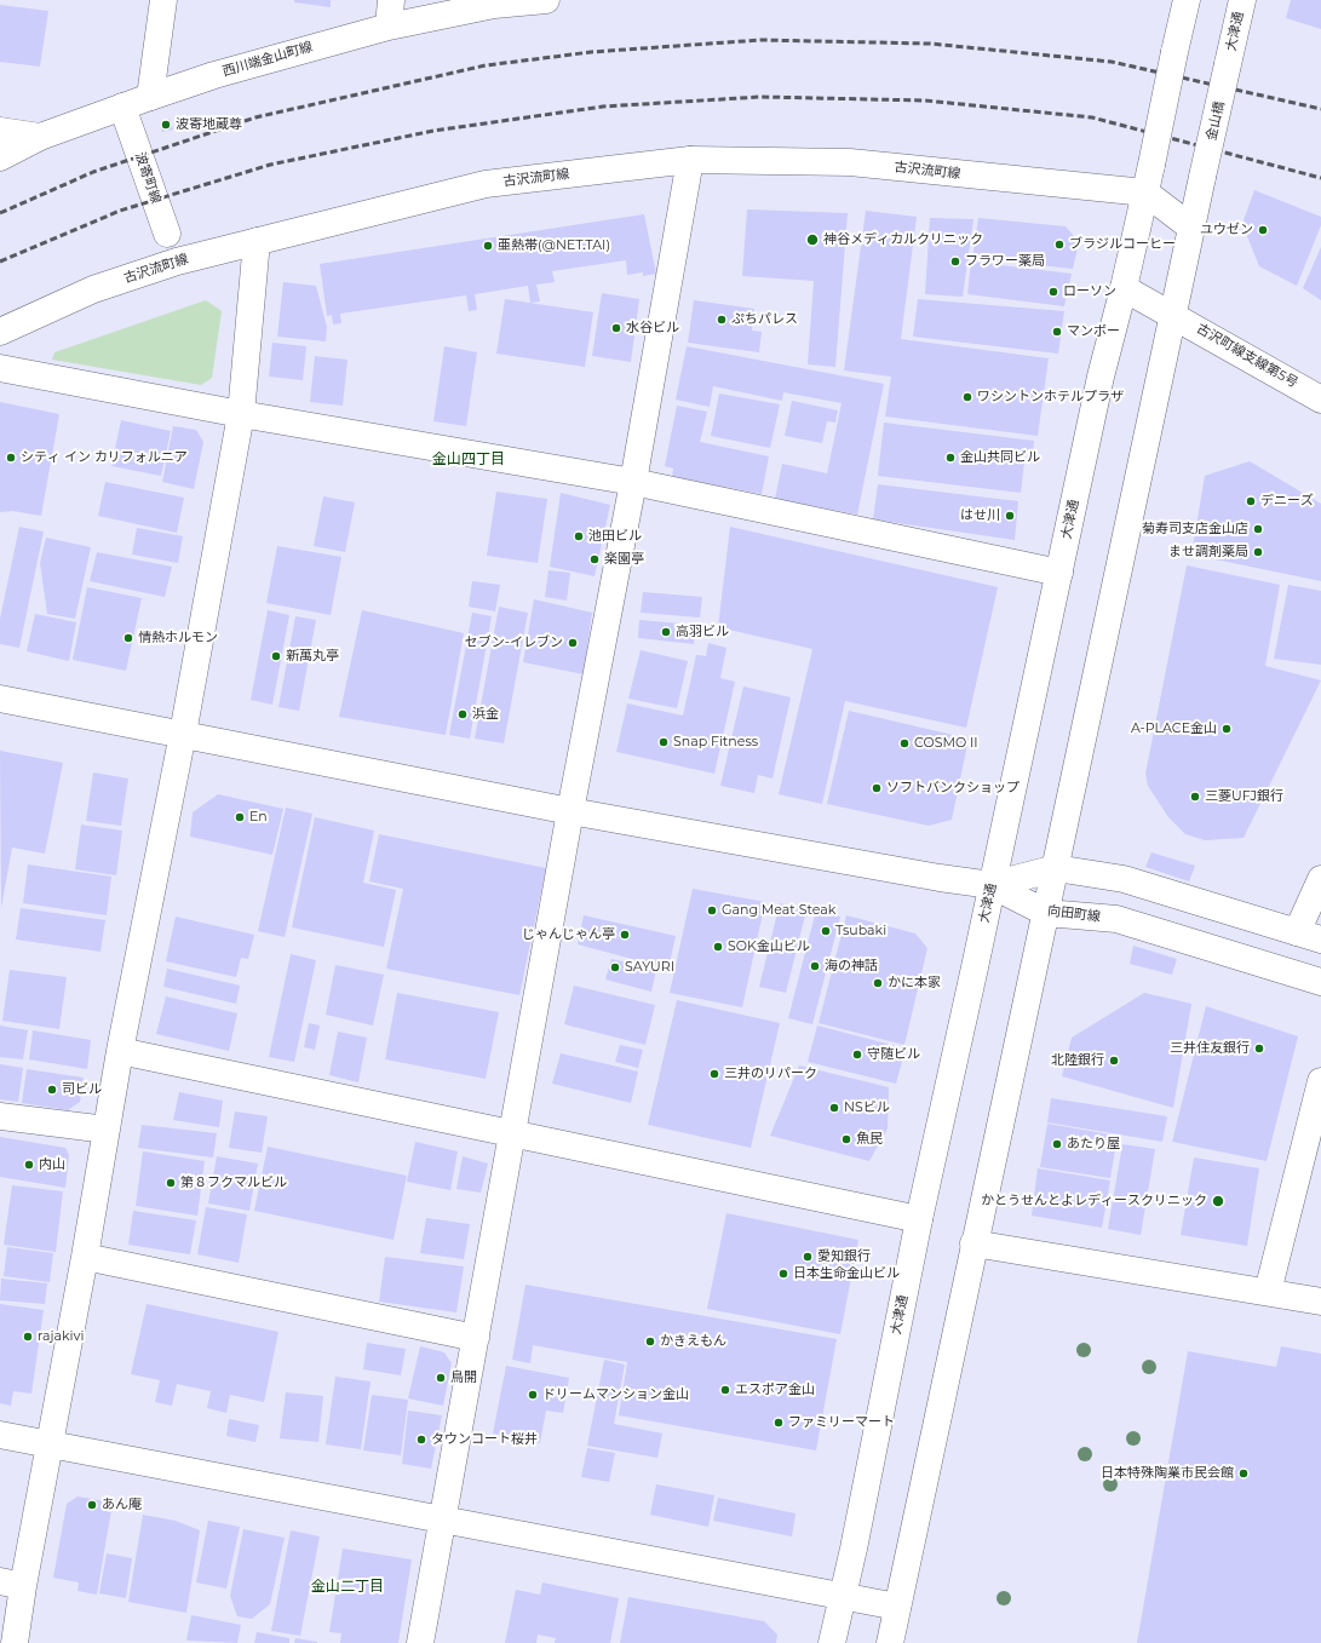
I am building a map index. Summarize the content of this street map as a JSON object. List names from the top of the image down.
{
  "streets": {
    "street": [
      "大津通",
      "西川端金山町線",
      "金山橋",
      "古沢流町線",
      "波寄町線",
      "古沢町線支線第5号",
      "向田町線"
    ]
  },
  "crossings": [
    ["大津通", "金山橋"],
    ["大津通", "古沢流町線"],
    ["大津通", "古沢町線支線第5号"],
    ["大津通", "向田町線"],
    ["西川端金山町線", "波寄町線"]
  ],
  "districts": ["金山四丁目", "金山二丁目"],
  "places": [
    "波寄地蔵尊",
    "ユウゼン",
    "神谷メディカルクリニック",
    "ブラジルコーヒー",
    "亜熱帯(@NET.TAI)",
    "フラワー薬局",
    "ローソン",
    "ぷちパレス",
    "水谷ビル",
    "マンボー",
    "ワシントンホテルプラザ",
    "シティ イン カリフォルニア",
    "金山共同ビル",
    "デニーズ",
    "はせ川",
    "菊寿司支店金山店",
    "池田ビル",
    "ませ調剤薬局",
    "楽園亭",
    "高羽ビル",
    "情熱ホルモン",
    "セブン-イレブン",
    "新萬丸亭",
    "浜金",
    "A-PLACE金山",
    "Snap Fitness",
    "COSMO II",
    "ソフトバンクショップ",
    "三菱UFJ銀行",
    "En",
    "Gang Meat Steak",
    "Tsubaki",
    "じゃんじゃん亭",
    "SOK金山ビル",
    "海の神話",
    "SAYURI",
    "かに本家",
    "三井住友銀行",
    "守随ビル",
    "北陸銀行",
    "三井のリパーク",
    "司ビル",
    "NSビル",
    "魚民",
    "あたり屋",
    "内山",
    "第８フクマルビル",
    "かとうせんとよレディースクリニック",
    "愛知銀行",
    "日本生命金山ビル",
    "rajakivi",
    "かきえもん",
    "鳥開",
    "エスポア金山",
    "ドリームマンション金山",
    "ファミリーマート",
    "タウンコート桜井",
    "日本特殊陶業市民会館",
    "あん庵"
  ]
}
